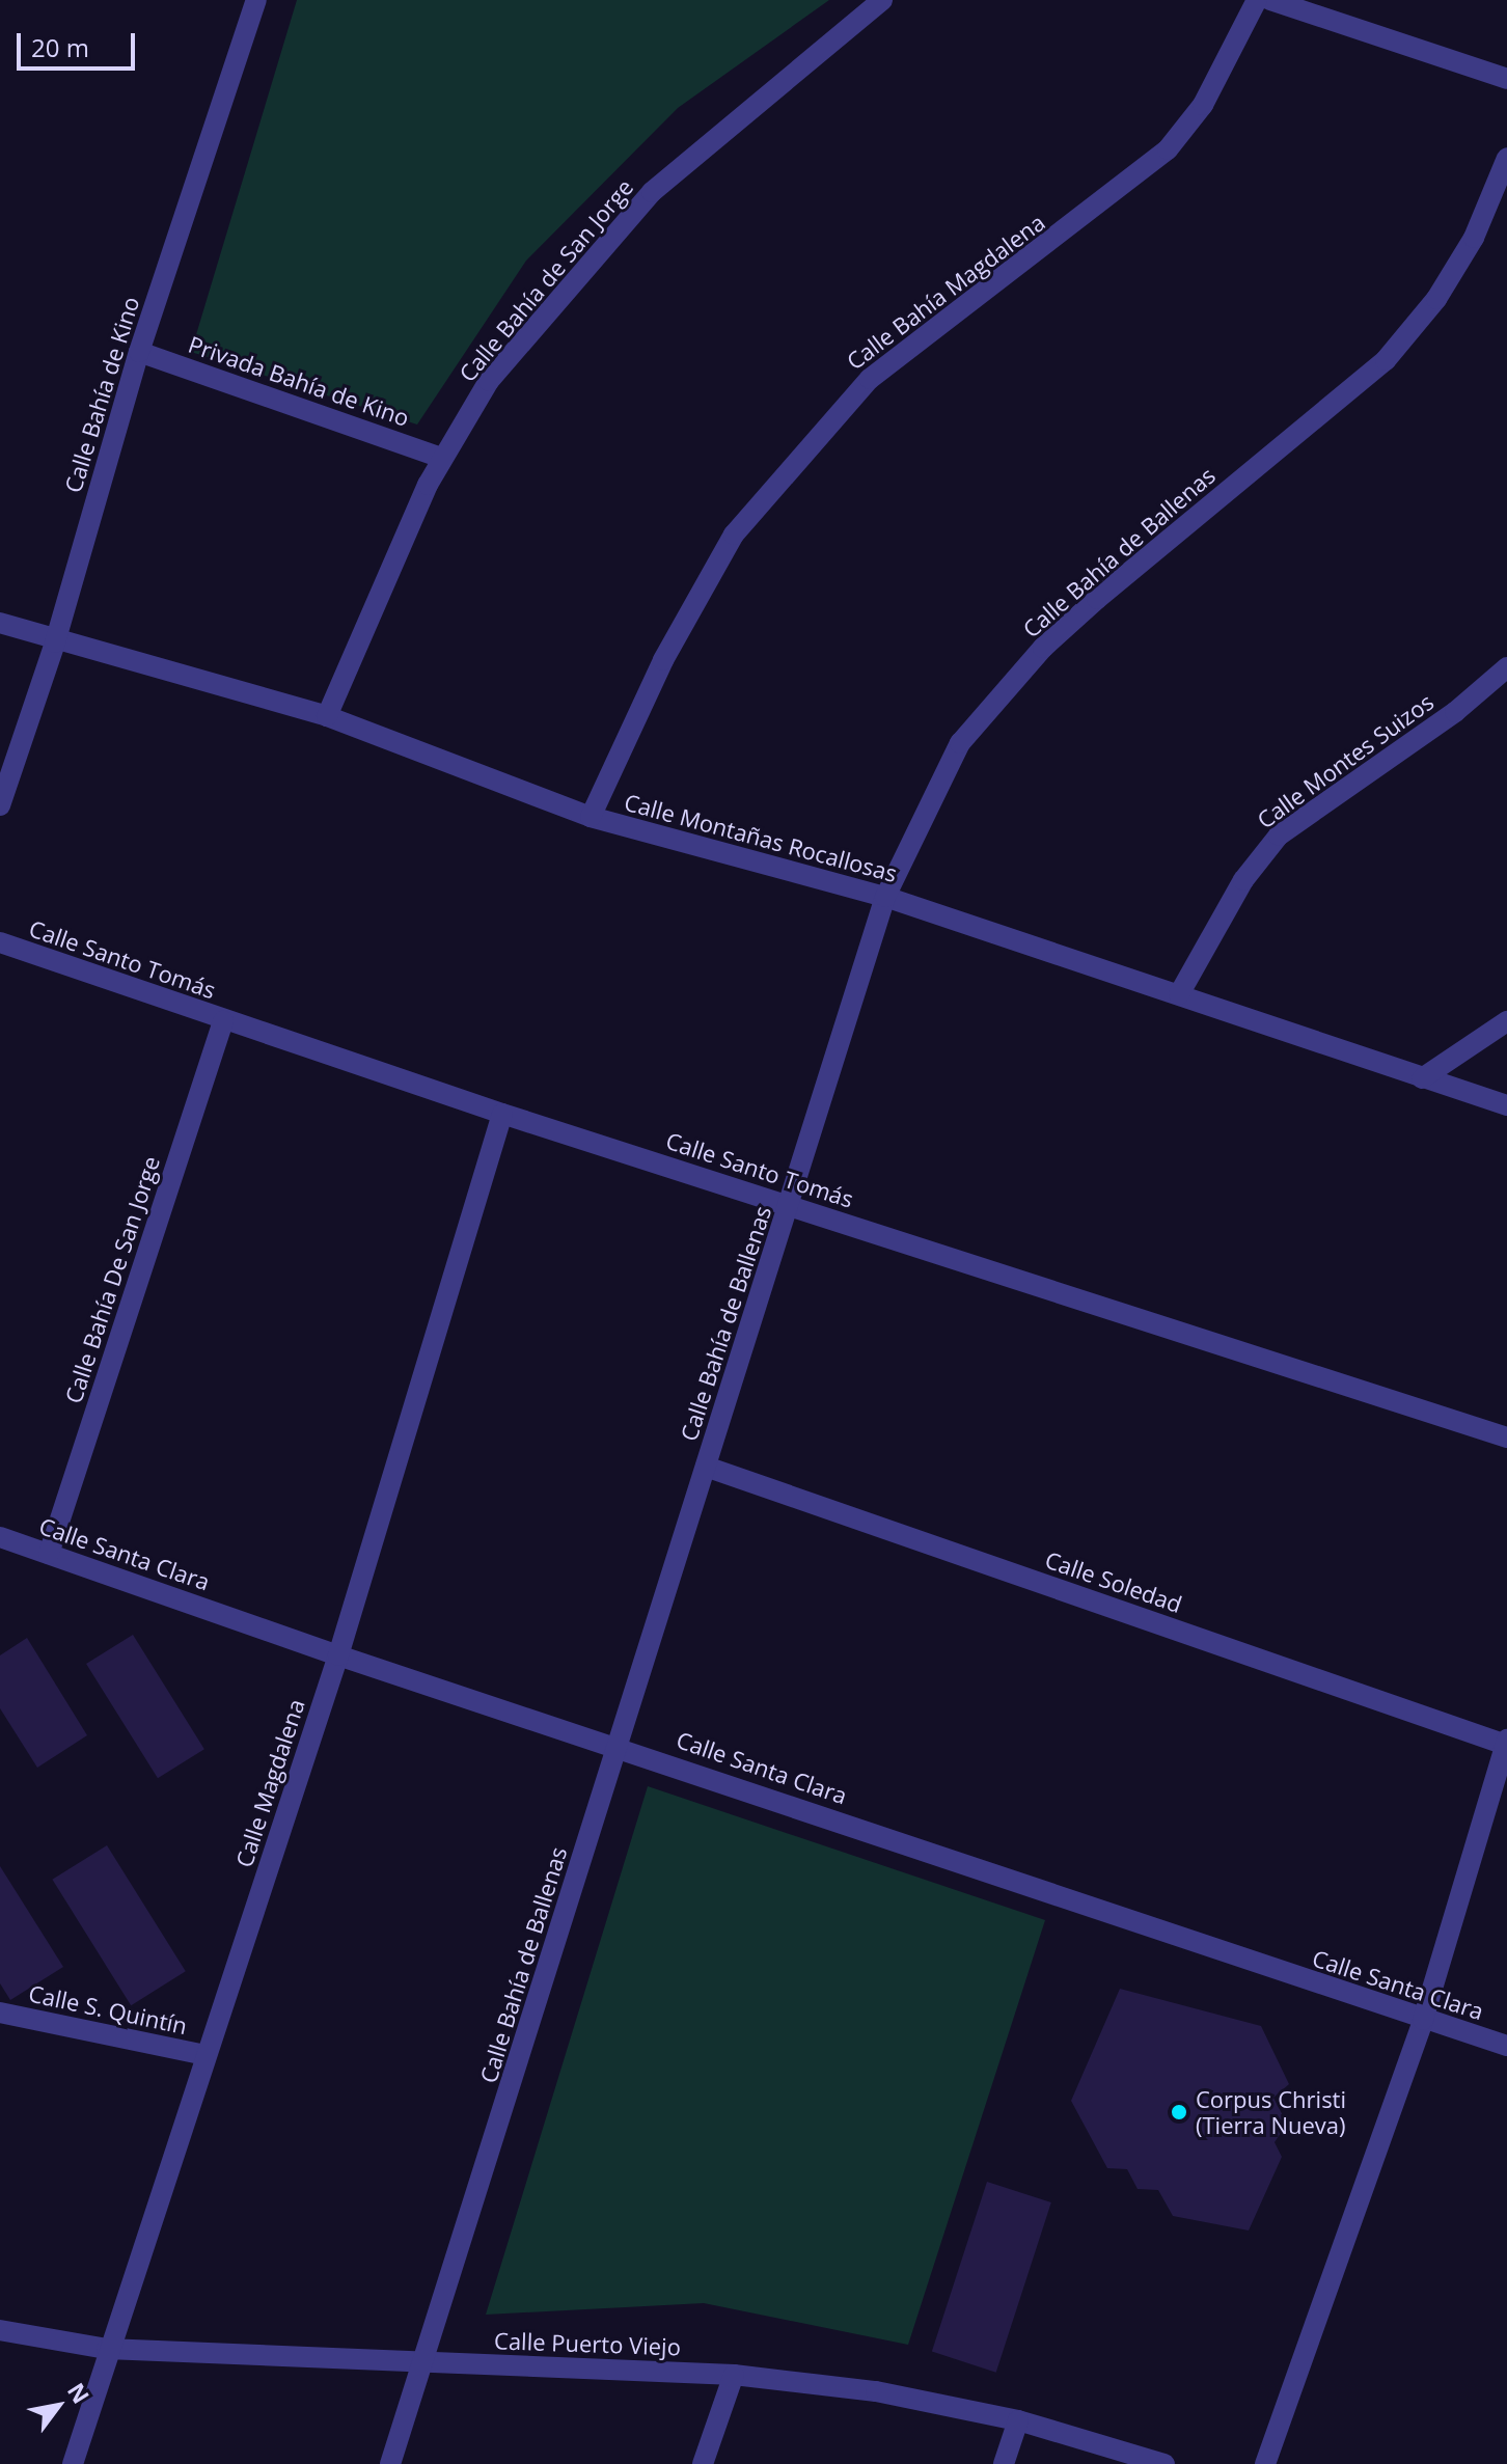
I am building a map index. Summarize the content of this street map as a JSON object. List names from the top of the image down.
{
  "streets": {
    "street": [
      "Calle Bahía de San Jorge",
      "Calle Bahía Magdalena",
      "Privada Bahía de Kino",
      "Calle Bahía de Kino",
      "Calle Bahía de Ballenas",
      "Calle Montes Suizos",
      "Calle Montañas Rocallosas",
      "Calle Santo Tomás",
      "Calle Bahía De San Jorge",
      "Calle Santa Clara",
      "Calle Soledad",
      "Calle Magdalena",
      "Calle S. Quintín",
      "Calle Puerto Viejo"
    ]
  },
  "crossings": [
    ["Calle Bahía de San Jorge", "Privada Bahía de Kino"],
    ["Calle Bahía de San Jorge", "Calle Montañas Rocallosas"],
    ["Calle Bahía Magdalena", "Calle Montañas Rocallosas"],
    ["Privada Bahía de Kino", "Calle Bahía de Kino"],
    ["Calle Bahía de Kino", "Calle Montañas Rocallosas"],
    ["Calle Bahía de Ballenas", "Calle Montañas Rocallosas"],
    ["Calle Bahía de Ballenas", "Calle Santo Tomás"],
    ["Calle Bahía de Ballenas", "Calle Santa Clara"],
    ["Calle Bahía de Ballenas", "Calle Soledad"],
    ["Calle Bahía de Ballenas", "Calle Puerto Viejo"],
    ["Calle Montes Suizos", "Calle Montañas Rocallosas"],
    ["Calle Santo Tomás", "Calle Bahía De San Jorge"],
    ["Calle Santo Tomás", "Calle Magdalena"],
    ["Calle Bahía De San Jorge", "Calle Santa Clara"],
    ["Calle Santa Clara", "Calle Magdalena"],
    ["Calle Magdalena", "Calle S. Quintín"],
    ["Calle Magdalena", "Calle Puerto Viejo"]
  ],
  "places": ["Corpus Christi (Tierra Nueva)"],
  "scale_bar": "20 m",
  "north": "top right"
}
